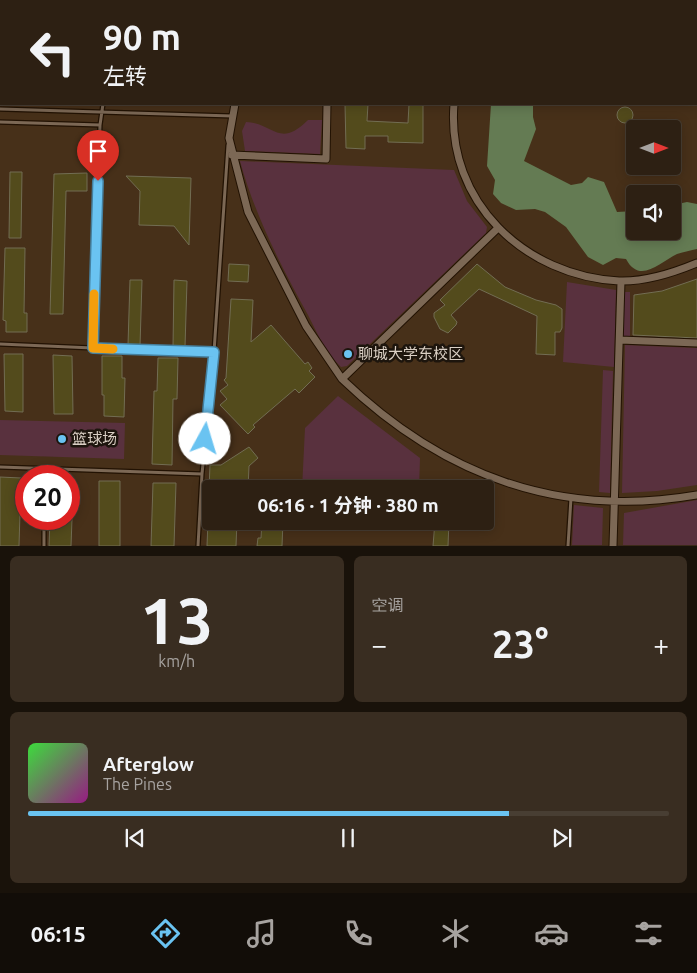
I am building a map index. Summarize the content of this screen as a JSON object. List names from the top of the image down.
{
  "places": ["聊城大学东校区", "篮球场"],
  "north": "right",
  "page": {
    "turn": ["90 m", "左转"],
    "limit": "20",
    "trip": "06:16 · 1 分钟 · 380 m",
    "tile": [
      ["13", "km/h"],
      "空调"
    ],
    "heat": ["−", "23°", "+"],
    "song": ["Afterglow", "The Pines"],
    "tabs": "06:15"
  }
}
